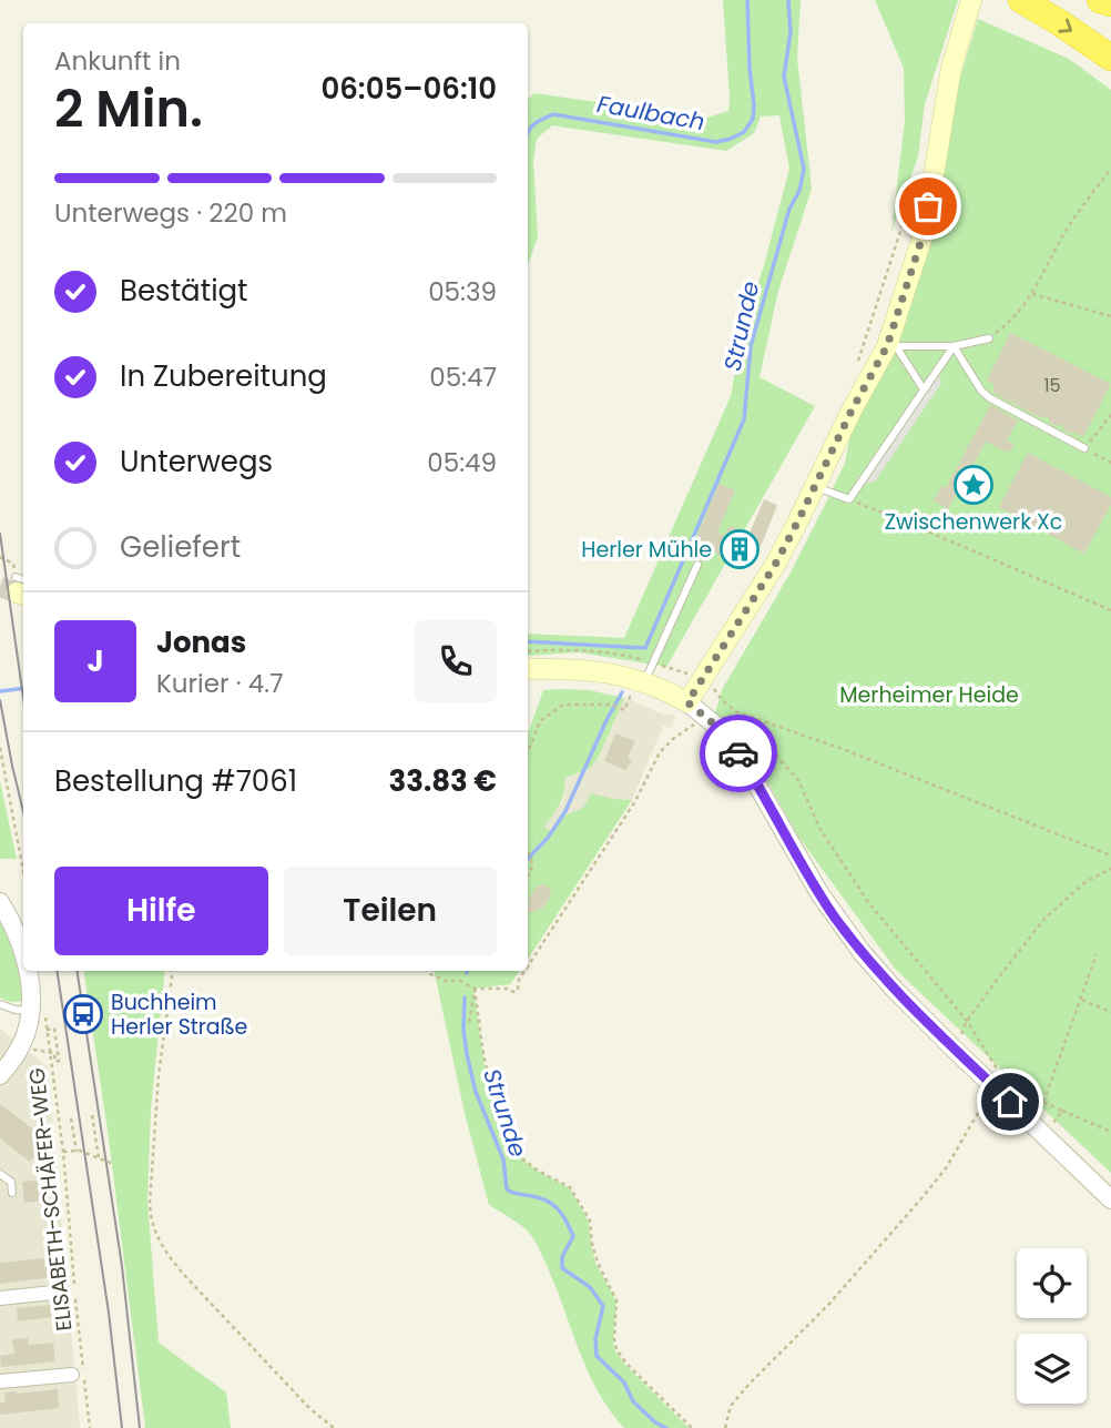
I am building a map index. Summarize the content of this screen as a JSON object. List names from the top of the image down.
{
  "streets": {
    "path": ["ELISABETH-SCHÄFER-WEG"]
  },
  "water": ["Faulbach", "Strunde"],
  "parks": ["Merheimer Heide"],
  "places": {
    "place": ["Zwischenwerk Xc"],
    "building": ["Herler Mühle"],
    "bus stop": ["Buchheim Herler Straße"]
  },
  "house_numbers": ["15"],
  "page": {
    "heading": ["2 Min.", "Ankunft in", "06:05–06:10"],
    "panel": [
      "Jonas",
      "Kurier · 4.7",
      "Bestellung #7061",
      "33.83 €"
    ],
    "bar": "Unterwegs · 220 m",
    "list": [
      ["Bestätigt", "05:39"],
      ["In Zubereitung", "05:47"],
      ["Unterwegs", "05:49"],
      "Geliefert"
    ],
    "round": "J",
    "buttons": ["Hilfe", "Teilen"]
  }
}
